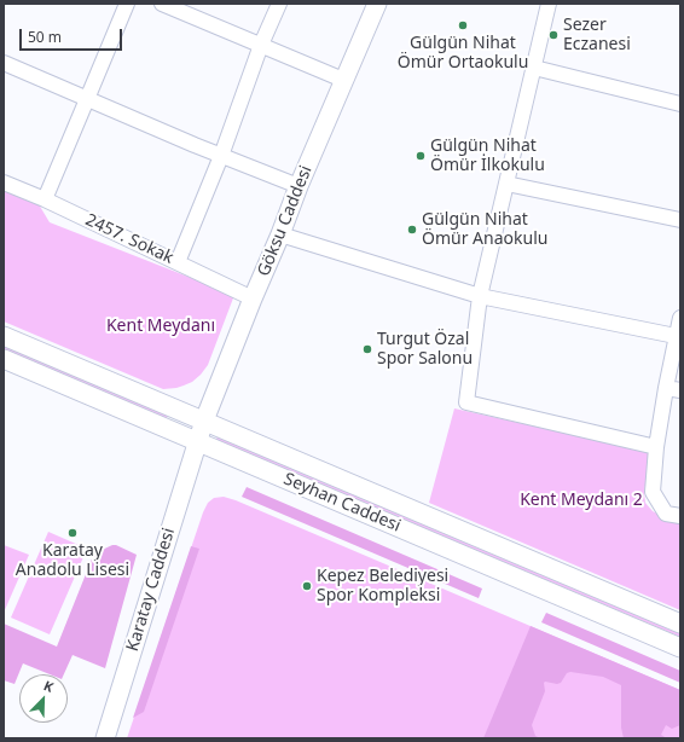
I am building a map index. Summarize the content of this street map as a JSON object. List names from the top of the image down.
{
  "streets": {
    "street": [
      "Göksu Caddesi",
      "2457. Sokak",
      "Seyhan Caddesi",
      "Karatay Caddesi"
    ]
  },
  "crossings": [
    ["Göksu Caddesi", "2457. Sokak"],
    ["Göksu Caddesi", "Seyhan Caddesi"],
    ["Göksu Caddesi", "Karatay Caddesi"],
    ["Seyhan Caddesi", "Karatay Caddesi"]
  ],
  "parks": ["Kent Meydanı", "Kent Meydanı 2"],
  "places": [
    "Gülgün Nihat Ömür Ortaokulu",
    "Sezer Eczanesi",
    "Gülgün Nihat Ömür İlkokulu",
    "Gülgün Nihat Ömür Anaokulu",
    "Turgut Özal Spor Salonu",
    "Karatay Anadolu Lisesi",
    "Kepez Belediyesi Spor Kompleksi"
  ],
  "scale_bar": "50 m",
  "north": "top right"
}
